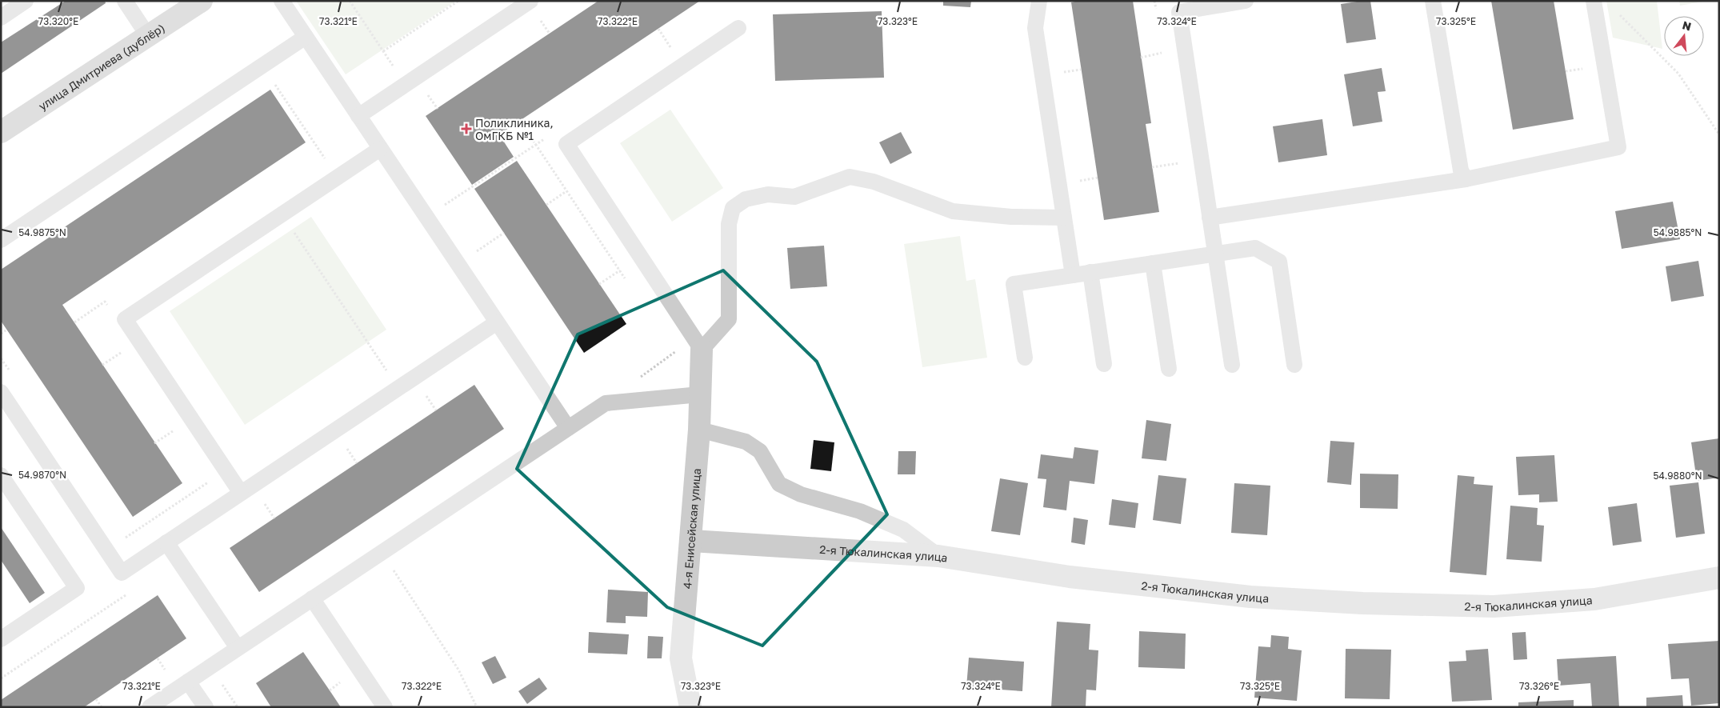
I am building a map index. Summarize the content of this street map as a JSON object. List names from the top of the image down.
{
  "streets": {
    "main road": ["улица Дмитриева (дублёр)"],
    "street": ["4-я Енисейская улица", "2-я Тюкалинская улица"]
  },
  "crossings": [
    ["4-я Енисейская улица", "2-я Тюкалинская улица"]
  ],
  "places": {
    "health": ["Поликлиника, ОмГКБ №1"]
  },
  "north": "top",
  "coordinates": [
    "73.320°E",
    "73.321°E",
    "73.322°E",
    "73.323°E",
    "73.324°E",
    "73.325°E",
    "54.9875°N",
    "54.9885°N",
    "54.9870°N",
    "54.9880°N",
    "73.326°E"
  ]
}
